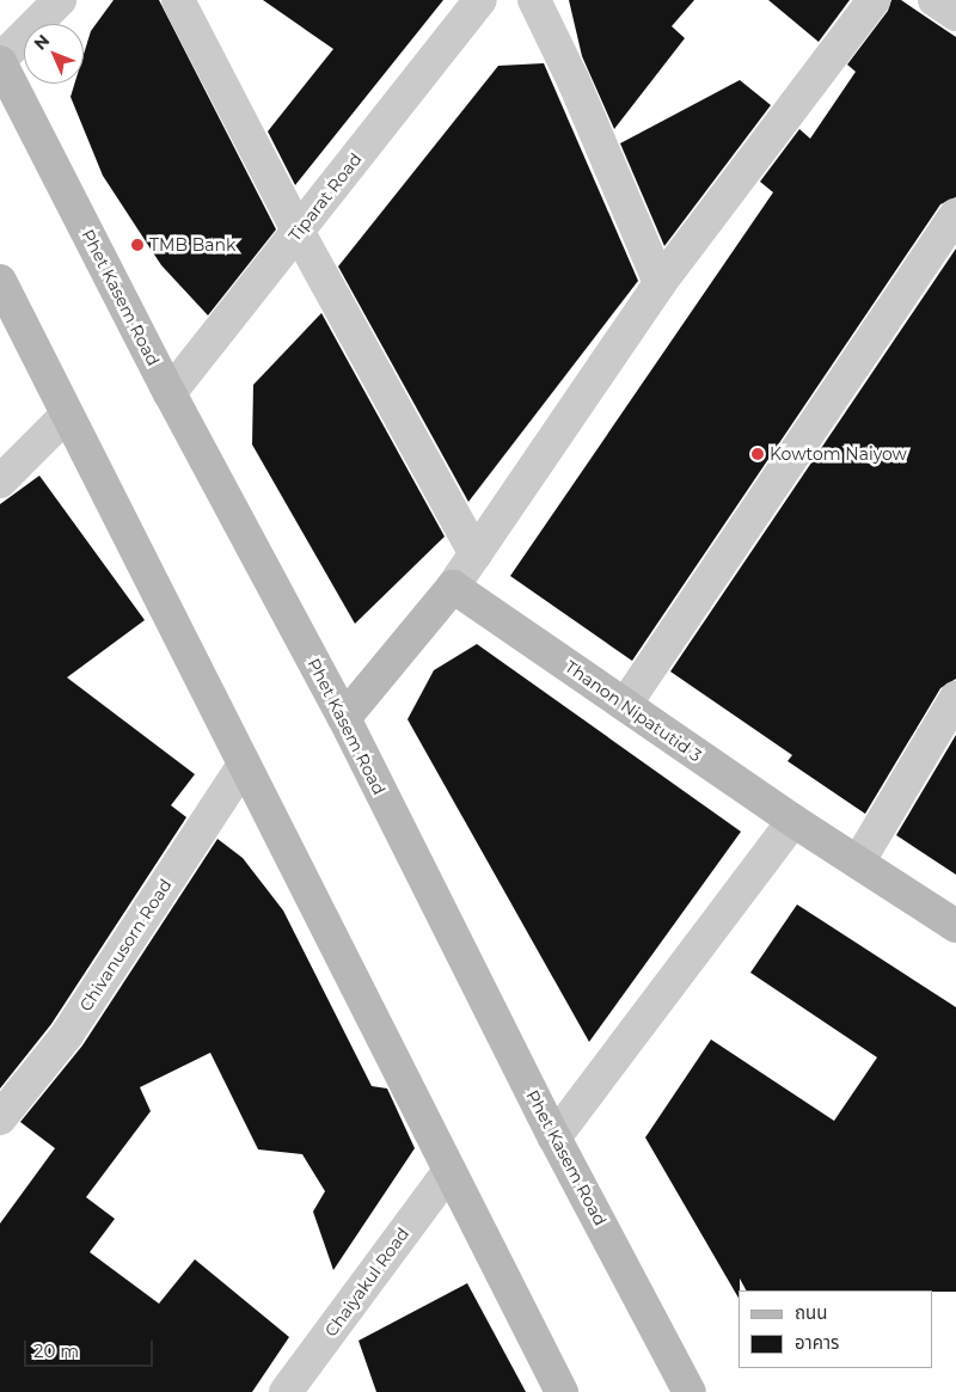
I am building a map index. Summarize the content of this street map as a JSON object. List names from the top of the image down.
{
  "streets": {
    "main road": ["Phet Kasem Road", "Thanon Nipatutid 3"],
    "street": ["Tiparat Road", "Chivanusorn Road", "Chaiyakul Road"]
  },
  "crossings": [
    ["Tiparat Road", "Phet Kasem Road"]
  ],
  "places": ["TMB Bank", "Kowtom Naiyow"],
  "legend": ["ถนน", "อาคาร"],
  "scale_bar": "20 m",
  "north": "top left"
}
